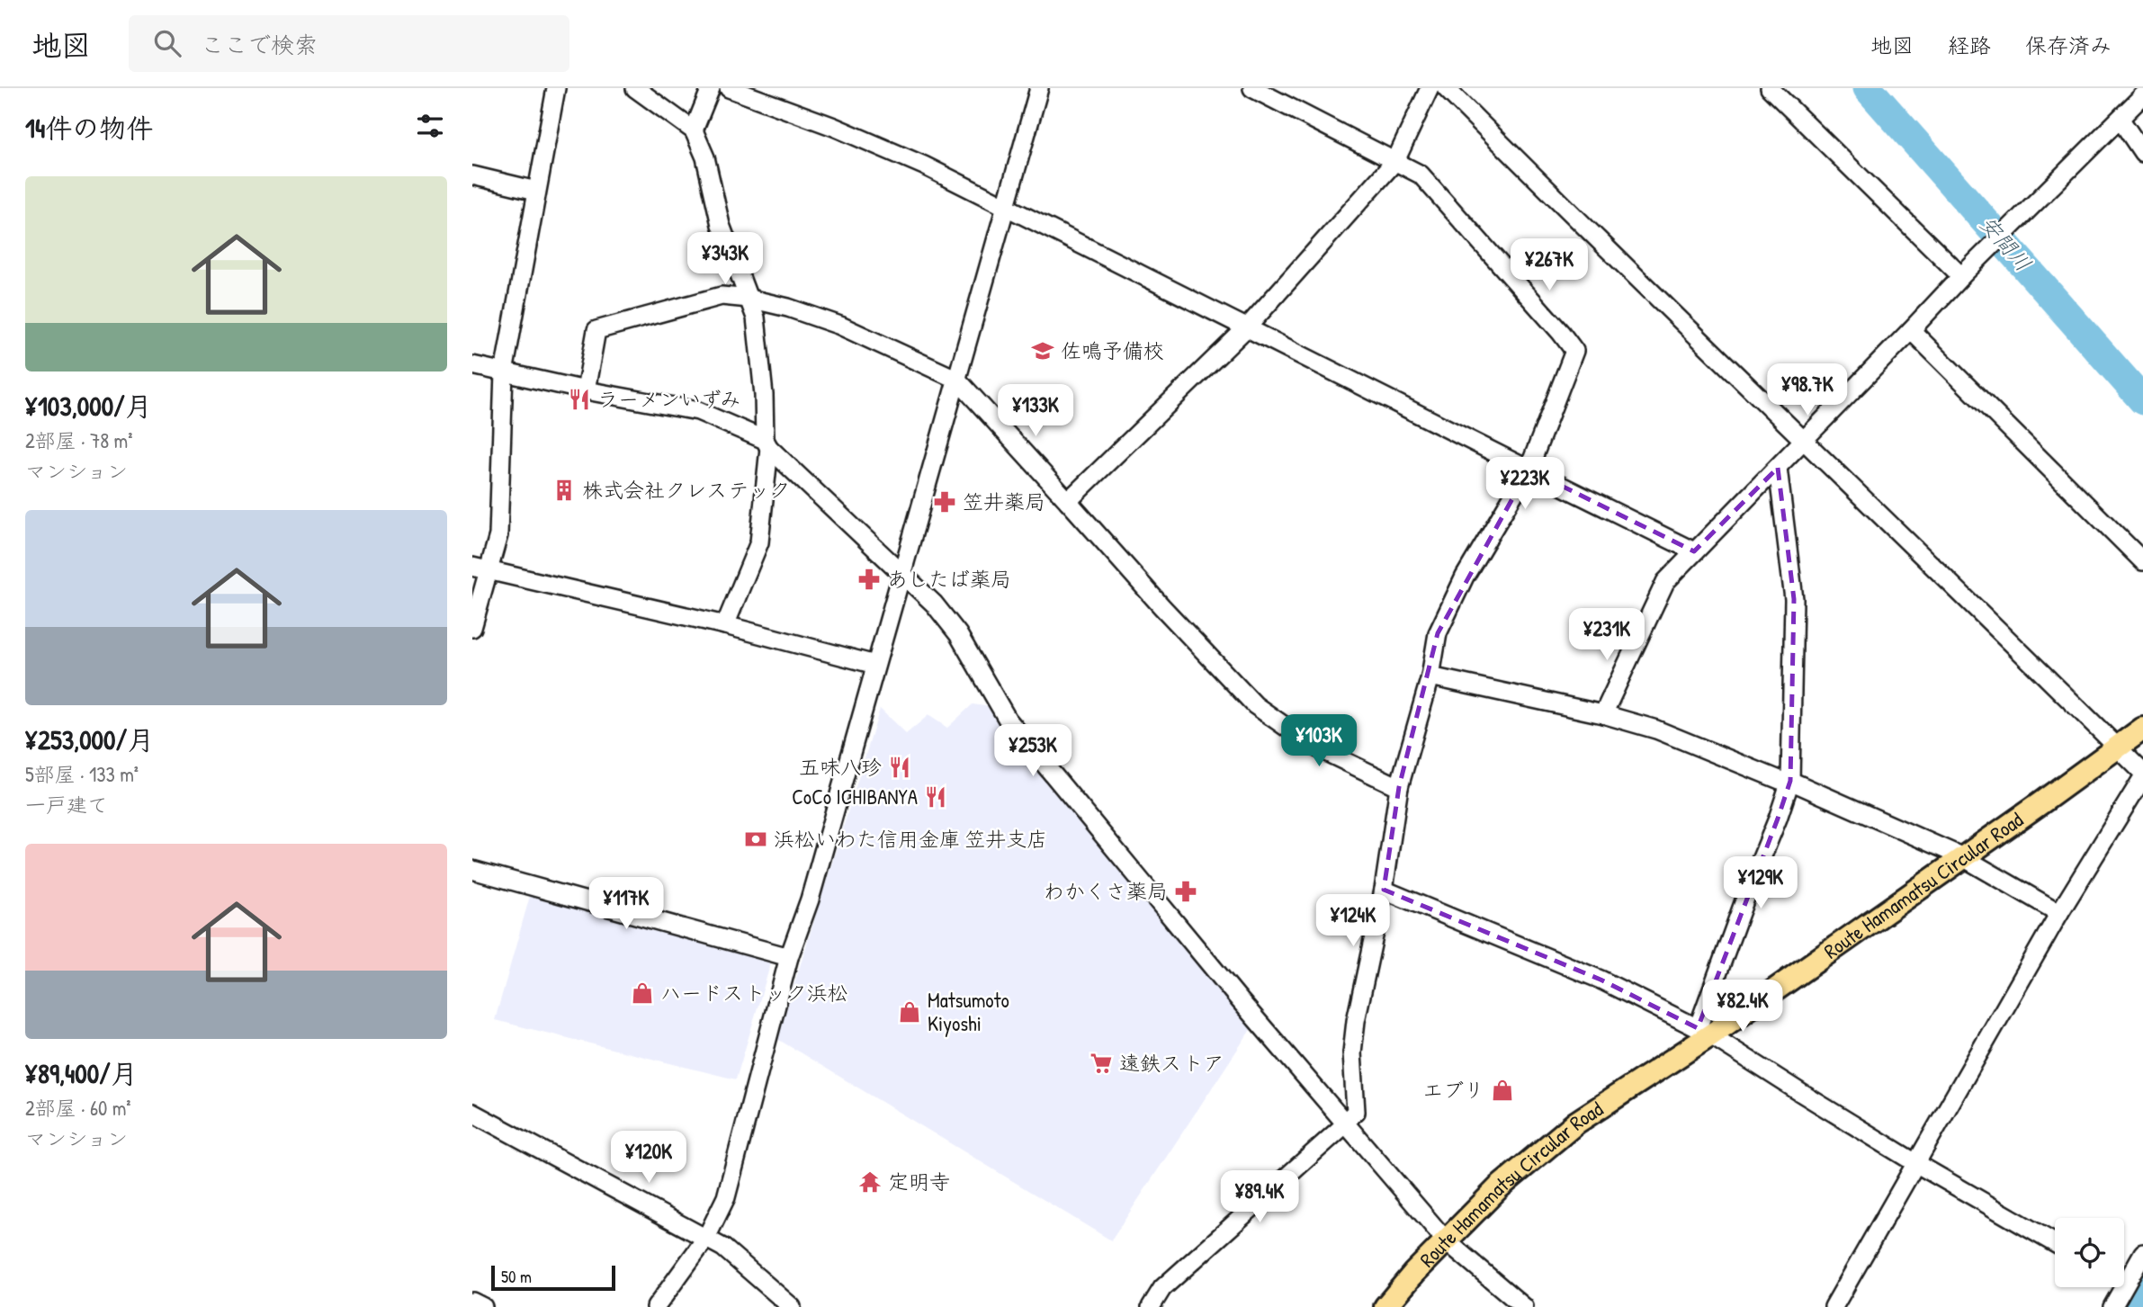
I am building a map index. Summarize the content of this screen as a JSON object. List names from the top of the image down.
{
  "streets": {
    "main road": ["Route Hamamatsu Circular Road"]
  },
  "water": ["安間川"],
  "places": {
    "school or university": ["佐鳴予備校"],
    "restaurant": ["ラーメンいずみ", "五味八珍", "CoCo ICHIBANYA"],
    "building": ["株式会社クレステック"],
    "pharmacy": ["笠井薬局", "あしたば薬局", "わかくさ薬局"],
    "bank": ["浜松いわた信用金庫 笠井支店"],
    "shop": ["ハードストック浜松", "Matsumoto Kiyoshi", "エブリ"],
    "supermarket": ["遠鉄ストア"],
    "temple": ["定明寺"]
  },
  "scale_bar": "50 m",
  "page": {
    "header": "地図",
    "search": "ここで検索",
    "nav": ["地図", "経路", "保存済み"],
    "heading": "14件の物件",
    "list": [
      {
        "name": "¥103,000/月",
        "note": "2部屋 · 78 m² · マンション"
      },
      {
        "name": "¥253,000/月",
        "note": "5部屋 · 133 m² · 一戸建て"
      },
      {
        "name": "¥89,400/月",
        "note": "2部屋 · 60 m² · マンション"
      }
    ],
    "price": [
      "¥343K",
      "¥267K",
      "¥98.7K",
      "¥133K",
      "¥223K",
      "¥231K",
      "¥103K",
      "¥253K",
      "¥129K",
      "¥117K",
      "¥124K",
      "¥82.4K",
      "¥120K",
      "¥89.4K"
    ],
    "scale": "50 m"
  }
}
